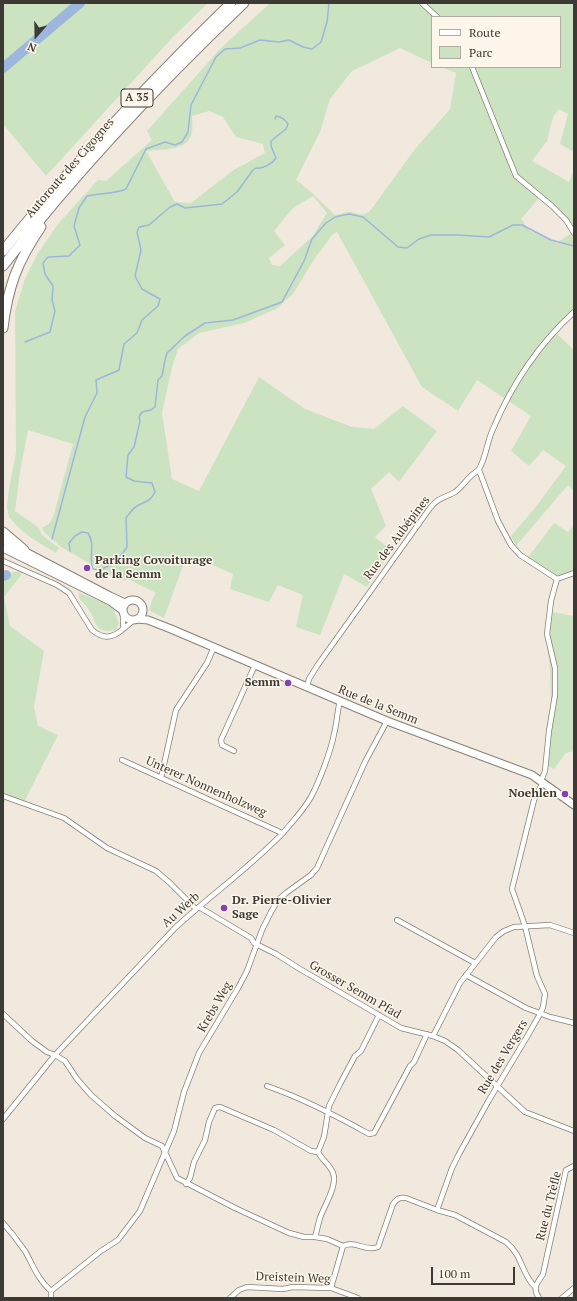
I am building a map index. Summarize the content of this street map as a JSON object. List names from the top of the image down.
{
  "streets": {
    "highway": ["A 35", "Autoroute des Cigognes"],
    "main road": ["Rue de la Semm"],
    "street": [
      "Rue des Aubépines",
      "Unterer Nonnenholzweg",
      "Au Werb",
      "Grosser Semm Pfad",
      "Krebs Weg",
      "Rue des Vergers",
      "Rue du Trèfle",
      "Dreistein Weg"
    ]
  },
  "crossings": [
    ["Rue des Aubépines", "Rue de la Semm"],
    ["Rue de la Semm", "Au Werb"],
    ["Rue de la Semm", "Krebs Weg"],
    ["Rue de la Semm", "Rue des Vergers"],
    ["Unterer Nonnenholzweg", "Au Werb"],
    ["Au Werb", "Grosser Semm Pfad"],
    ["Grosser Semm Pfad", "Krebs Weg"],
    ["Grosser Semm Pfad", "Rue des Vergers"]
  ],
  "places": [
    "Parking Covoiturage de la Semm",
    "Semm",
    "Noehlen",
    "Dr. Pierre-Olivier Sage"
  ],
  "legend": ["Route", "Parc"],
  "scale_bar": "100 m",
  "north": "bottom"
}
